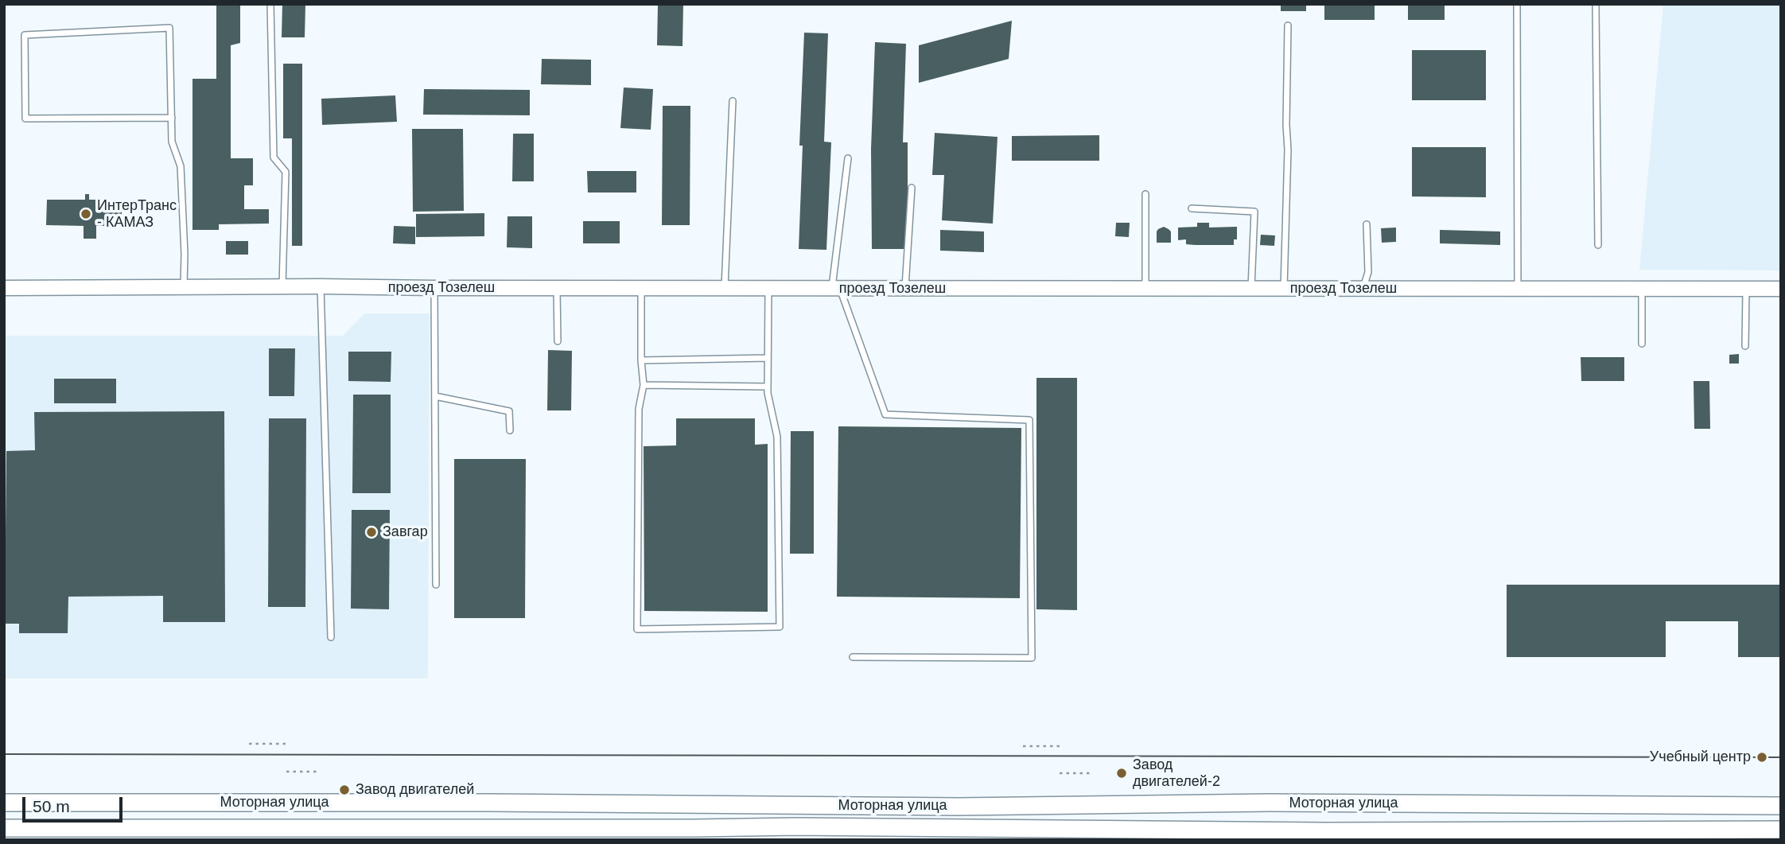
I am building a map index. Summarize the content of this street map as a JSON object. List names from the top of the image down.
{
  "streets": {
    "main road": ["Моторная улица"],
    "street": ["проезд Тозелеш"]
  },
  "places": [
    "ИнтерТранс - КАМАЗ",
    "Завгар",
    "Учебный центр",
    "Завод двигателей-2",
    "Завод двигателей"
  ],
  "scale_bar": "50 m"
}
